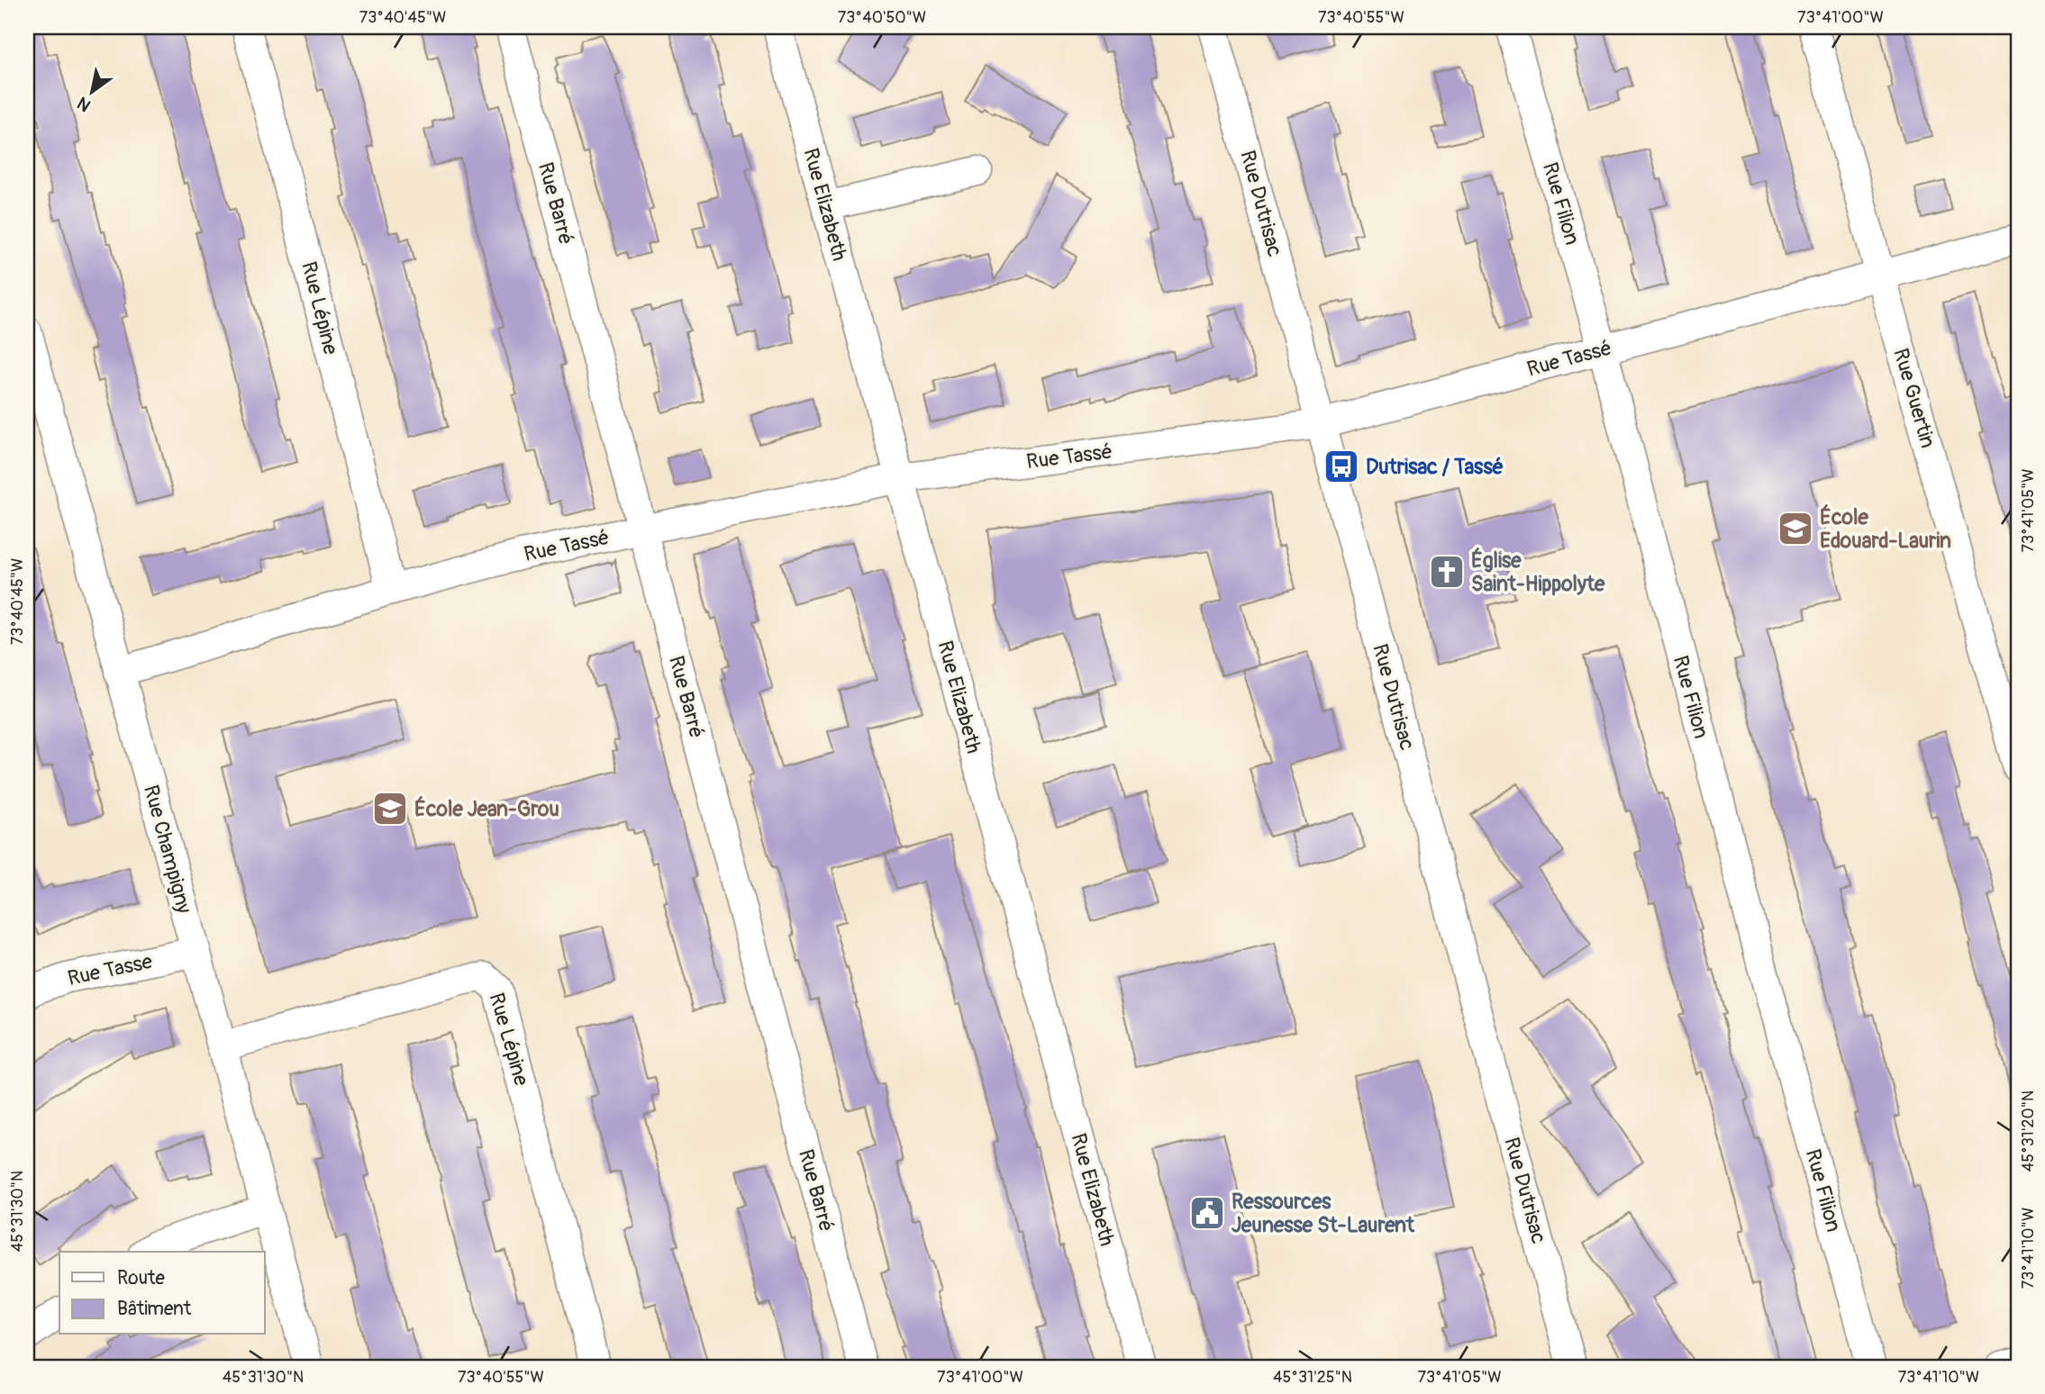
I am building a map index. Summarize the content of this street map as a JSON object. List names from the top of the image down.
{
  "streets": {
    "street": [
      "Rue Barré",
      "Rue Dutrisac",
      "Rue Filion",
      "Rue Elizabeth",
      "Rue Lépine",
      "Rue Tassé",
      "Rue Guertin",
      "Rue Champigny",
      "Rue Tasse"
    ]
  },
  "crossings": [
    ["Rue Barré", "Rue Tassé"],
    ["Rue Dutrisac", "Rue Tassé"],
    ["Rue Filion", "Rue Tassé"],
    ["Rue Elizabeth", "Rue Tassé"],
    ["Rue Lépine", "Rue Tassé"],
    ["Rue Lépine", "Rue Champigny"],
    ["Rue Tassé", "Rue Guertin"],
    ["Rue Tassé", "Rue Champigny"],
    ["Rue Champigny", "Rue Tasse"]
  ],
  "places": {
    "bus stop": ["Dutrisac / Tassé"],
    "school or university": ["École Edouard-Laurin", "École Jean-Grou"],
    "church": ["Église Saint-Hippolyte"],
    "public building": ["Ressources Jeunesse St-Laurent"]
  },
  "legend": ["Route", "Bâtiment"],
  "north": "bottom left",
  "coordinates": [
    "73°40'45\"W",
    "73°40'50\"W",
    "73°40'55\"W",
    "73°41'00\"W",
    "73°41'05\"W",
    "45°31'20\"N",
    "45°31'30\"N",
    "73°41'10\"W",
    "45°31'25\"N"
  ]
}
